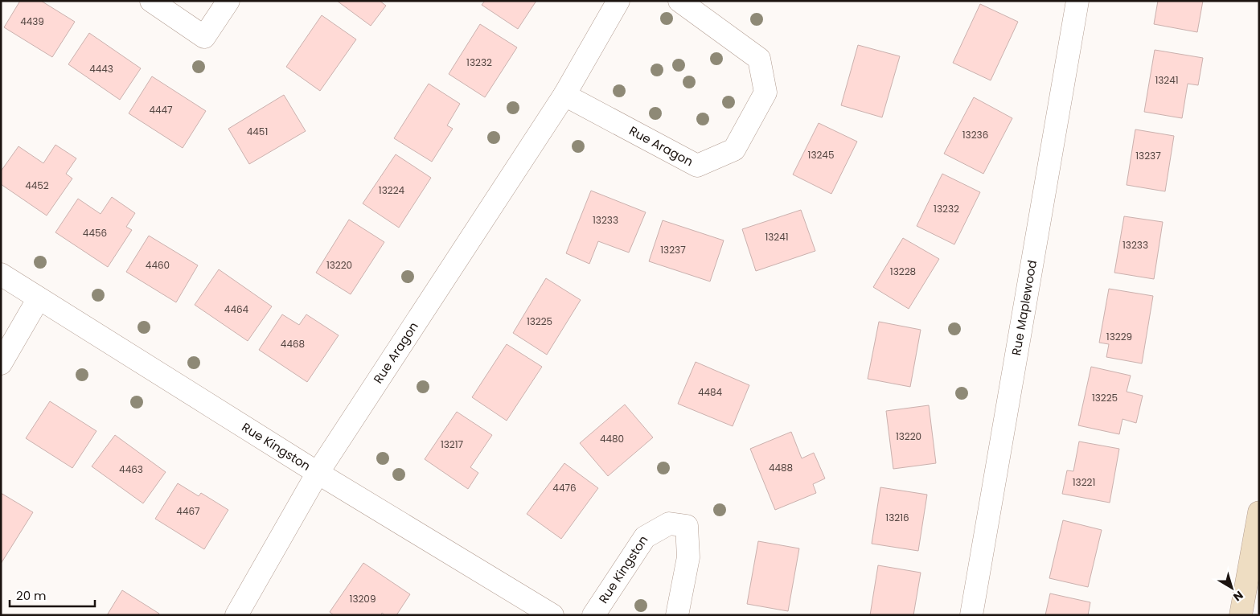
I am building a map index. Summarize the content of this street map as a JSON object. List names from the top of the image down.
{
  "streets": {
    "street": ["Rue Aragon", "Rue Maplewood", "Rue Kingston"]
  },
  "crossings": [
    ["Rue Aragon", "Rue Kingston"]
  ],
  "house_numbers": [
    "4439",
    "13232",
    "4443",
    "13241",
    "4447",
    "4451",
    "13236",
    "13245",
    "13237",
    "4452",
    "13224",
    "13232",
    "13233",
    "4456",
    "13241",
    "13233",
    "13237",
    "4460",
    "13220",
    "13228",
    "4464",
    "13225",
    "13229",
    "4468",
    "4484",
    "13225",
    "13220",
    "4480",
    "13217",
    "4488",
    "4463",
    "13221",
    "4476",
    "4467",
    "13216",
    "13209"
  ],
  "scale_bar": "20 m",
  "north": "bottom right"
}
